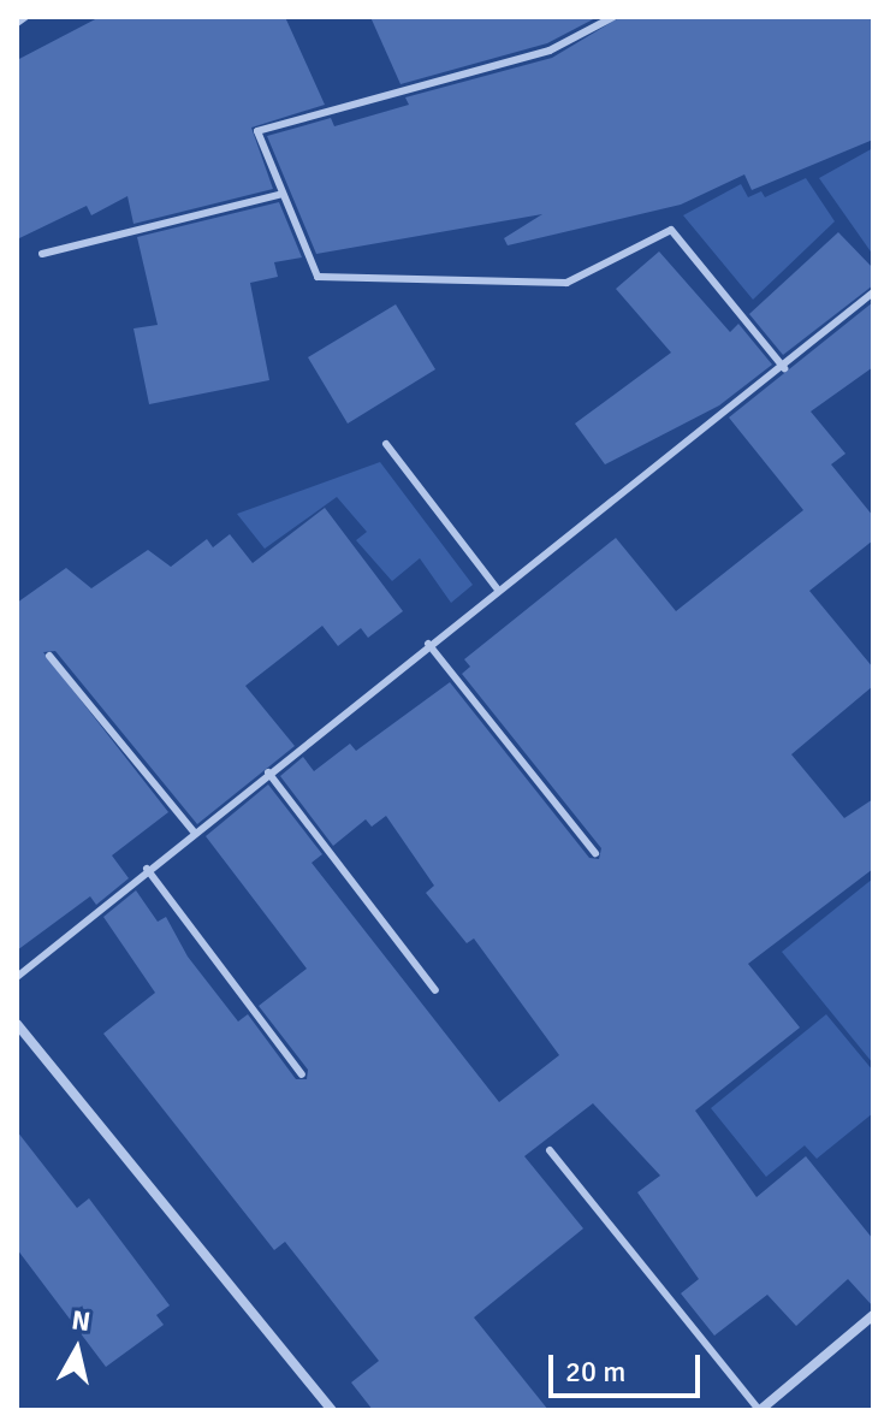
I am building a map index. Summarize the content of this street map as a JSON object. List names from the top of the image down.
{
  "scale_bar": "20 m",
  "north": "top"
}
